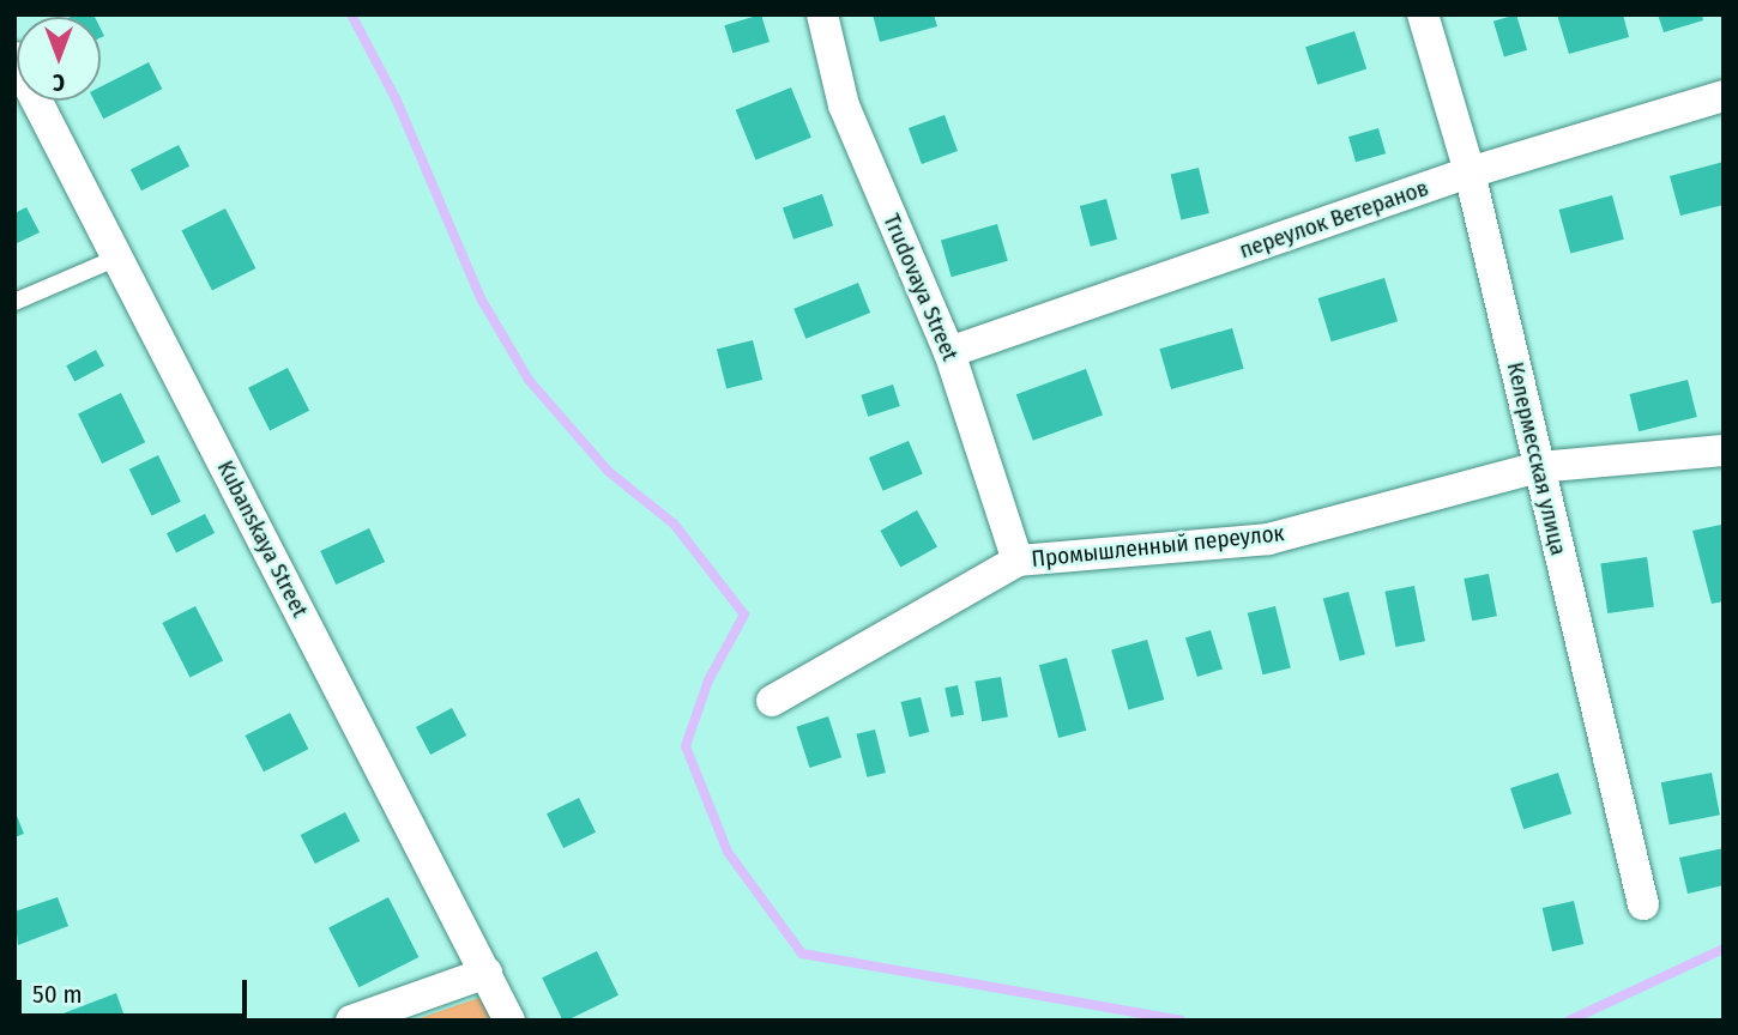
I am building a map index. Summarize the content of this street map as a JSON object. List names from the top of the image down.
{
  "streets": {
    "street": [
      "переулок Ветеранов",
      "Trudovaya Street",
      "Келермесская улица",
      "Kubanskaya Street",
      "Промышленный переулок"
    ]
  },
  "crossings": [
    ["переулок Ветеранов", "Trudovaya Street"],
    ["переулок Ветеранов", "Келермесская улица"],
    ["Trudovaya Street", "Промышленный переулок"],
    ["Келермесская улица", "Промышленный переулок"]
  ],
  "scale_bar": "50 m",
  "north": "bottom"
}
